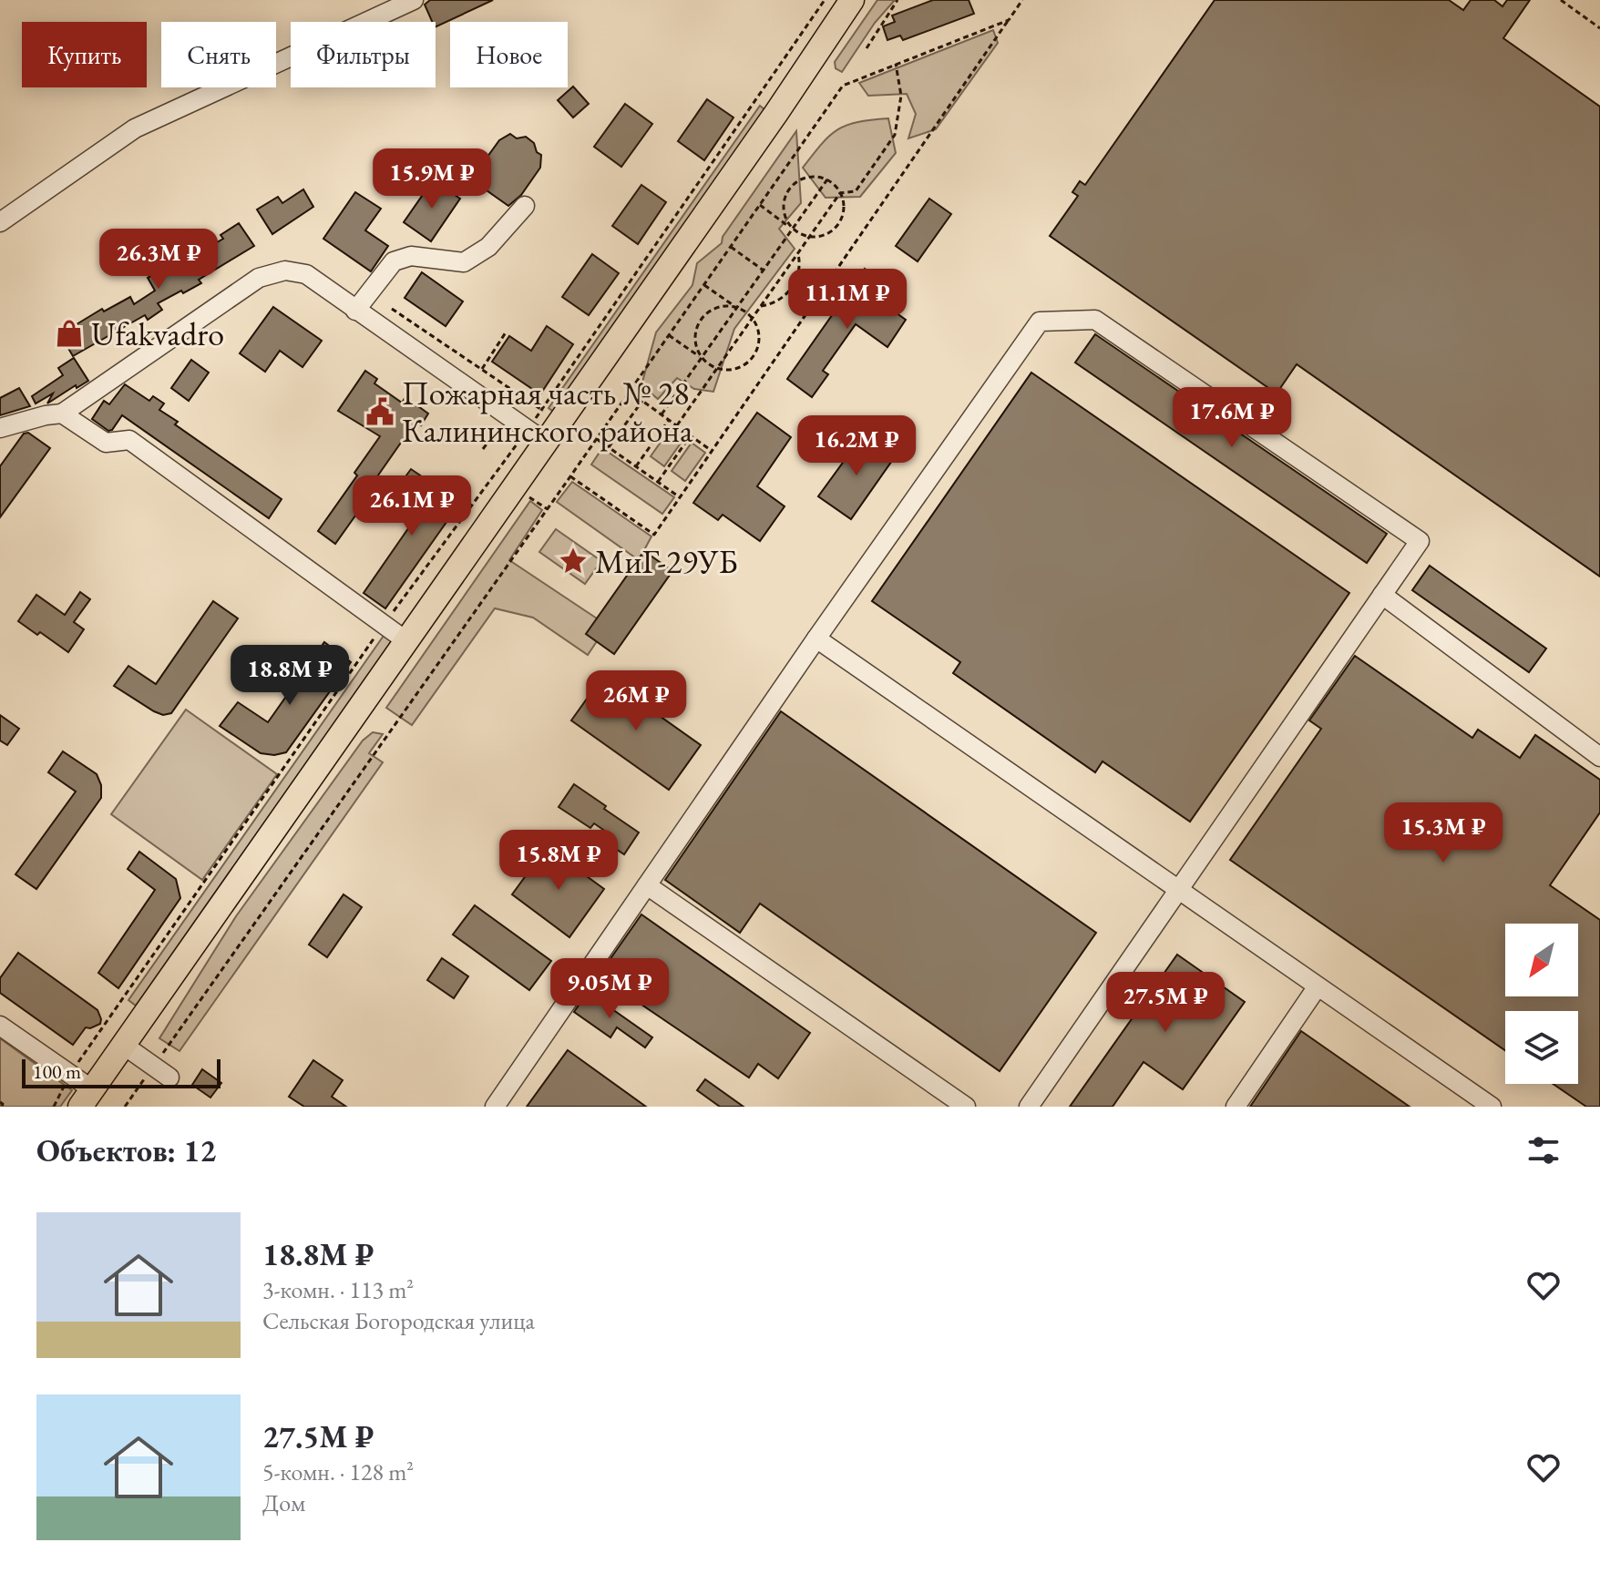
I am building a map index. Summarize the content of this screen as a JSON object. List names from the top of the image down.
{
  "places": {
    "shop": ["Ufakvadro"],
    "public building": ["Пожарная часть № 28 Калининского района"],
    "place": ["МиГ-29УБ"]
  },
  "scale_bar": "100 m",
  "north": "bottom left",
  "page": {
    "chip": [
      "Купить",
      "Снять",
      "Фильтры",
      "Новое"
    ],
    "price": [
      "15.9M ₽",
      "26.3M ₽",
      "11.1M ₽",
      "17.6M ₽",
      "16.2M ₽",
      "26.1M ₽",
      "18.8M ₽",
      "26M ₽",
      "15.3M ₽",
      "15.8M ₽",
      "9.05M ₽",
      "27.5M ₽"
    ],
    "scale": "100 m",
    "heading": "Объектов: 12",
    "list": [
      {
        "name": "18.8M ₽",
        "note": "3-комн. · 113 m² · Сельская Богородская улица"
      },
      {
        "name": "27.5M ₽",
        "note": "5-комн. · 128 m² · Дом"
      }
    ]
  }
}
